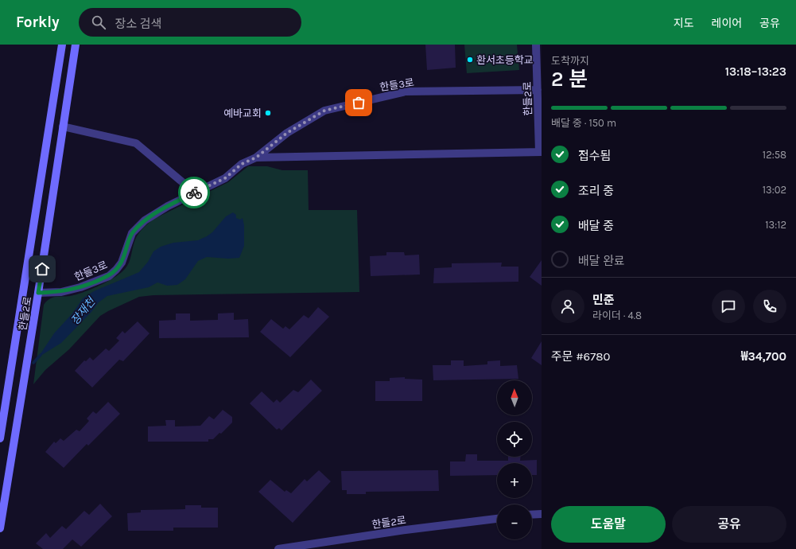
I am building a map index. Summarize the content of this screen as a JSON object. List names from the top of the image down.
{
  "streets": {
    "street": ["한들3로", "한들2로"]
  },
  "crossings": [
    ["한들3로", "한들2로"]
  ],
  "water": ["장재천"],
  "places": ["환서초등학교", "예바교회"],
  "north": "top",
  "page": {
    "header": "Forkly",
    "search": "장소 검색",
    "nav": ["지도", "레이어", "공유"],
    "heading": ["2 분", "도착까지", "13:18–13:23"],
    "panel": [
      "민준",
      "라이더 · 4.8",
      "주문 #6780",
      "₩34,700"
    ],
    "bar": "배달 중 · 150 m",
    "list": [
      ["접수됨", "12:58"],
      ["조리 중", "13:02"],
      ["배달 중", "13:12"],
      "배달 완료"
    ],
    "map_buttons": ["+", "−"],
    "buttons": ["도움말", "공유"]
  }
}
